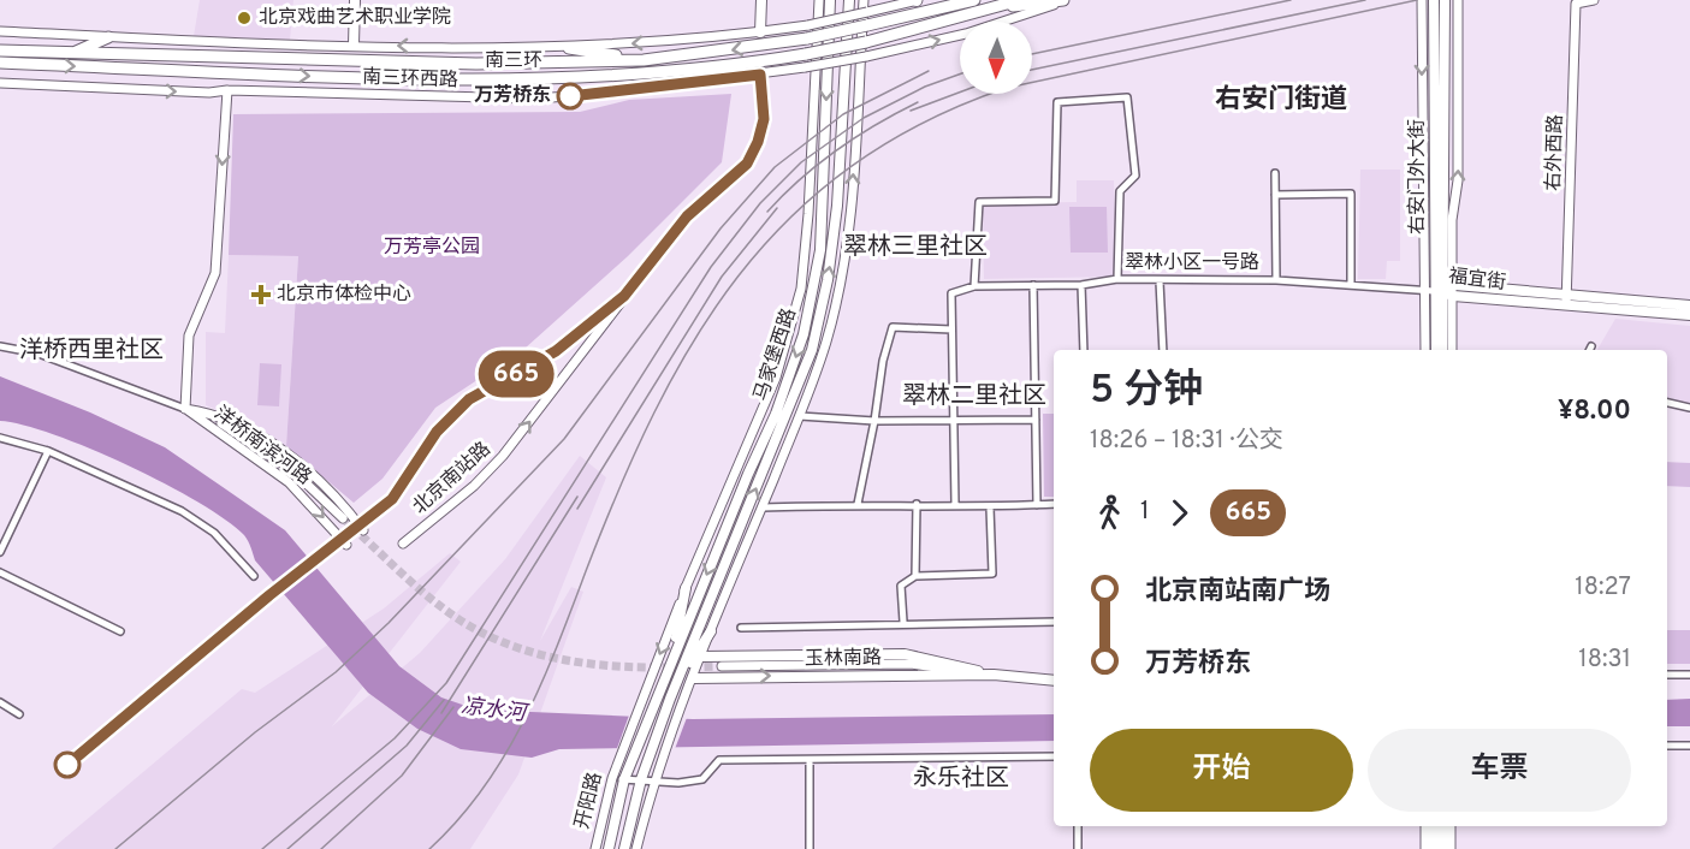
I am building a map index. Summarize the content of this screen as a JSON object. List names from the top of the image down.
{
  "streets": {
    "highway": ["南三环"],
    "main road": [
      "右安门外大街",
      "福宜街",
      "马家堡西路",
      "玉林南路",
      "开阳路"
    ],
    "street": [
      "南三环西路",
      "右外西路",
      "翠林小区一号路",
      "洋桥南滨河路",
      "北京南站路"
    ]
  },
  "crossings": [
    ["南三环西路", "北京南站路"],
    ["右外西路", "福宜街"],
    ["右安门外大街", "翠林小区一号路"],
    ["右安门外大街", "福宜街"],
    ["翠林小区一号路", "福宜街"],
    ["马家堡西路", "开阳路"],
    ["洋桥南滨河路", "北京南站路"]
  ],
  "districts": [
    "右安门街道",
    "翠林三里社区",
    "洋桥西里社区",
    "翠林二里社区",
    "永乐社区"
  ],
  "water": ["凉水河"],
  "parks": ["万芳亭公园"],
  "places": {
    "other": ["北京戏曲艺术职业学院", "万芳桥东"],
    "health": ["北京市体检中心"]
  },
  "lines": ["bus line 665"],
  "north": "bottom",
  "page": {
    "on_map": "665",
    "heading": ["5 分钟", "18:26 – 18:31 · 公交", "¥8.00"],
    "legs": ["1", "665"],
    "list": [
      {
        "name": "北京南站南广场",
        "value": "18:27"
      },
      {
        "name": "万芳桥东",
        "value": "18:31"
      }
    ],
    "buttons": ["开始", "车票"]
  }
}
